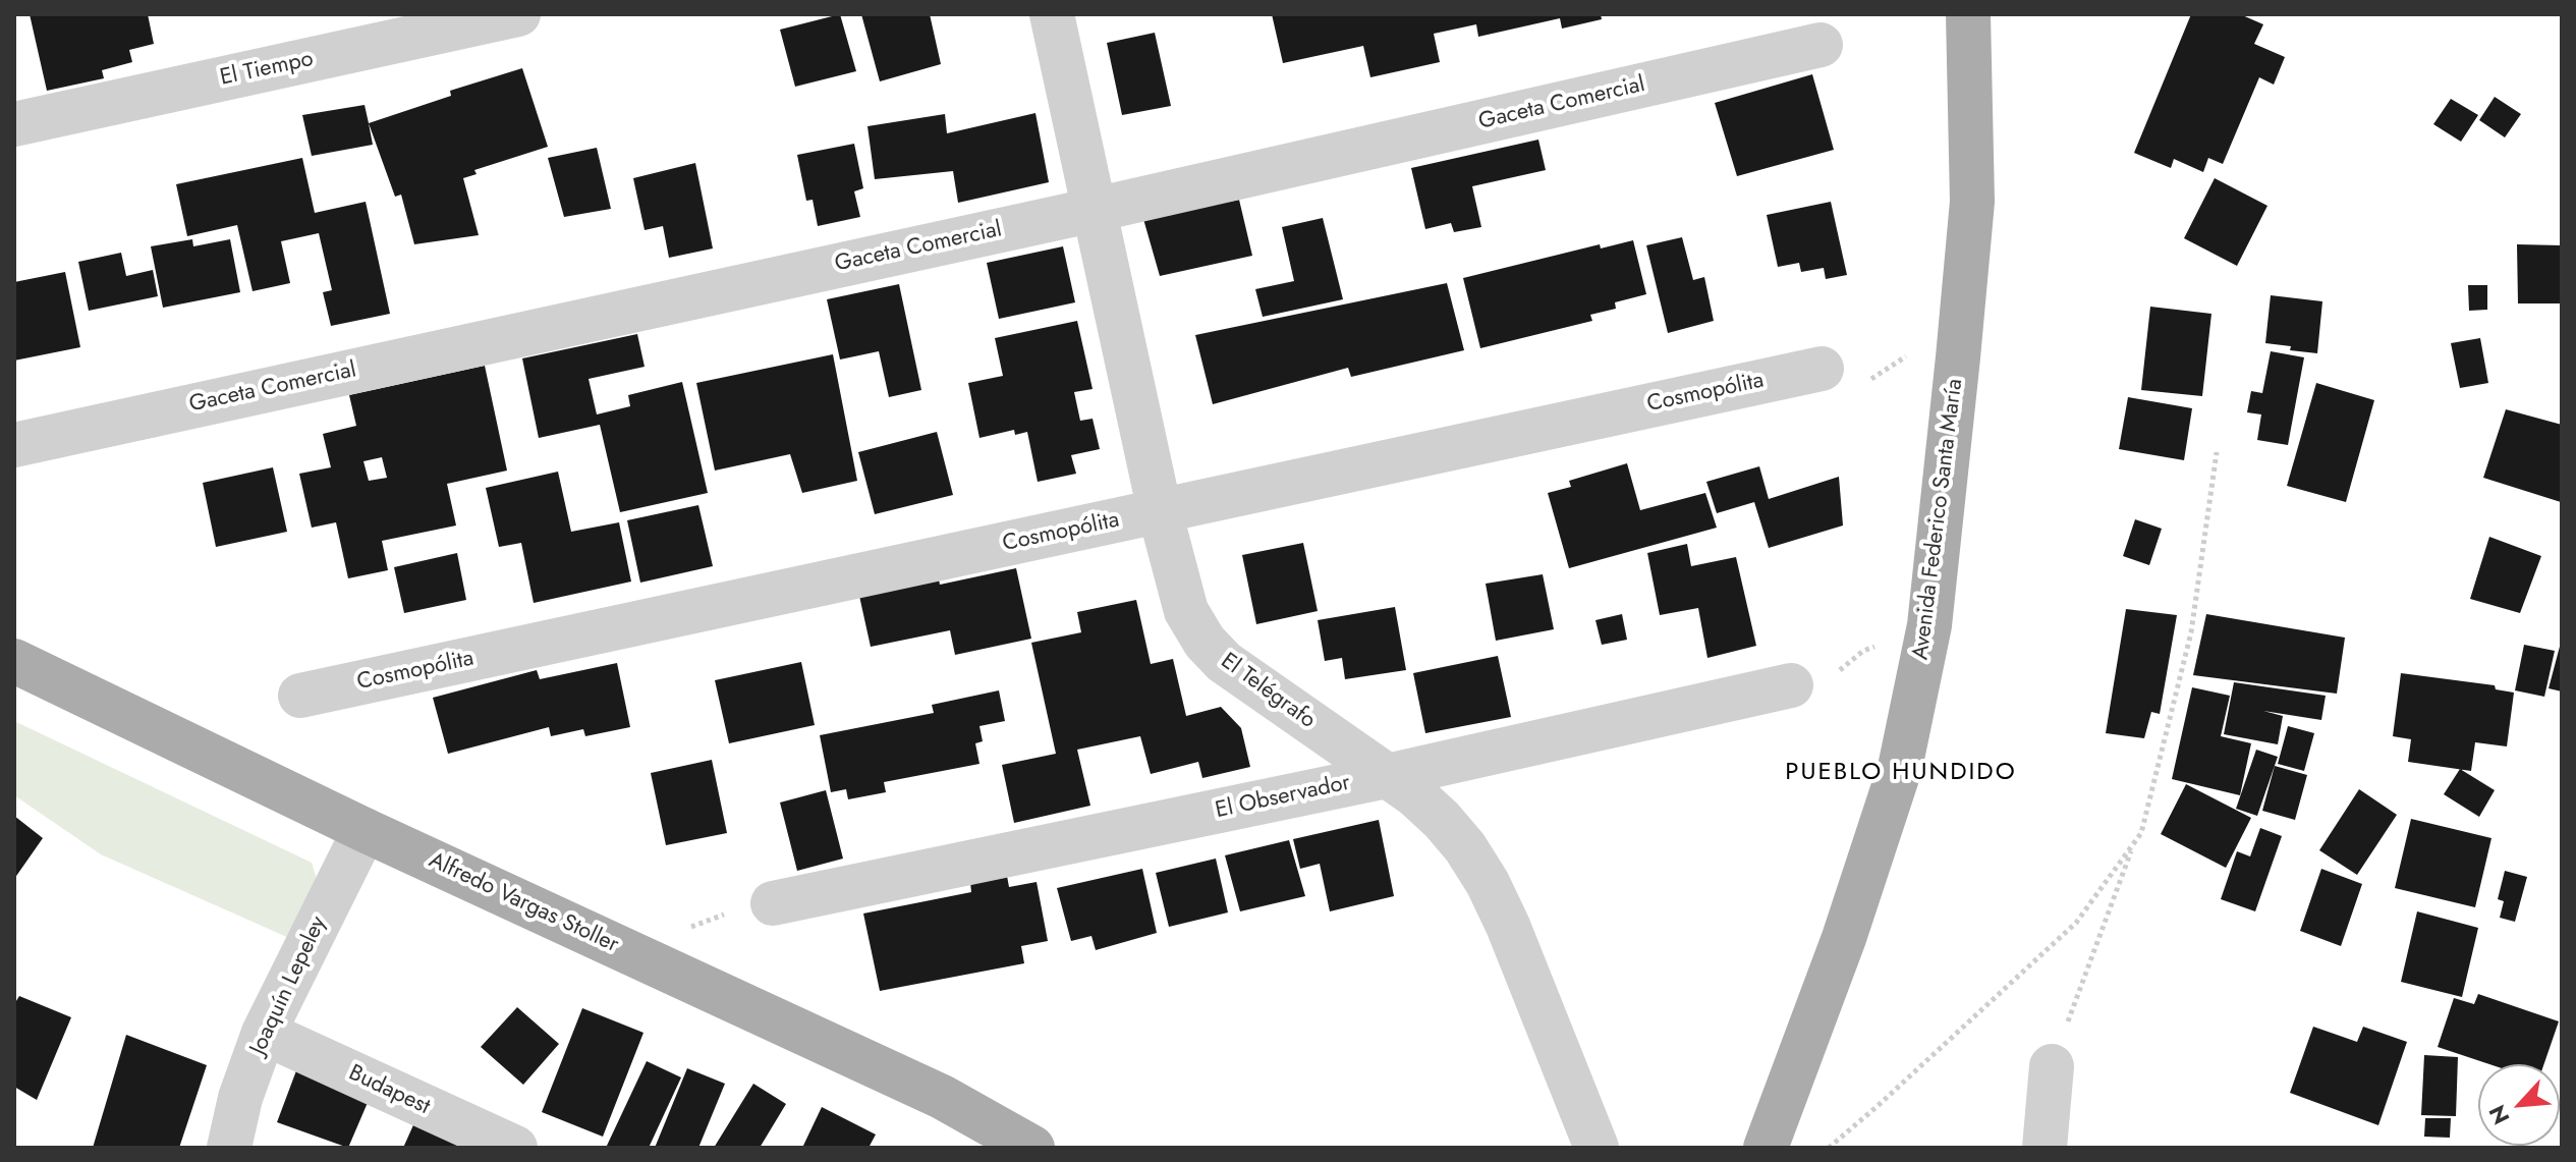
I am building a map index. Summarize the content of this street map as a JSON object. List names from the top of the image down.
{
  "streets": {
    "main road": ["Avenida Federico Santa María", "Alfredo Vargas Stoller"],
    "street": [
      "El Tiempo",
      "Gaceta Comercial",
      "Cosmopólita",
      "El Telégrafo",
      "El Observador",
      "Joaquín Lepeley",
      "Budapest"
    ]
  },
  "crossings": [
    ["Gaceta Comercial", "El Telégrafo"],
    ["Cosmopólita", "El Telégrafo"],
    ["El Telégrafo", "El Observador"],
    ["Alfredo Vargas Stoller", "Joaquín Lepeley"],
    ["Joaquín Lepeley", "Budapest"]
  ],
  "districts": ["PUEBLO HUNDIDO"],
  "north": "bottom left"
}
